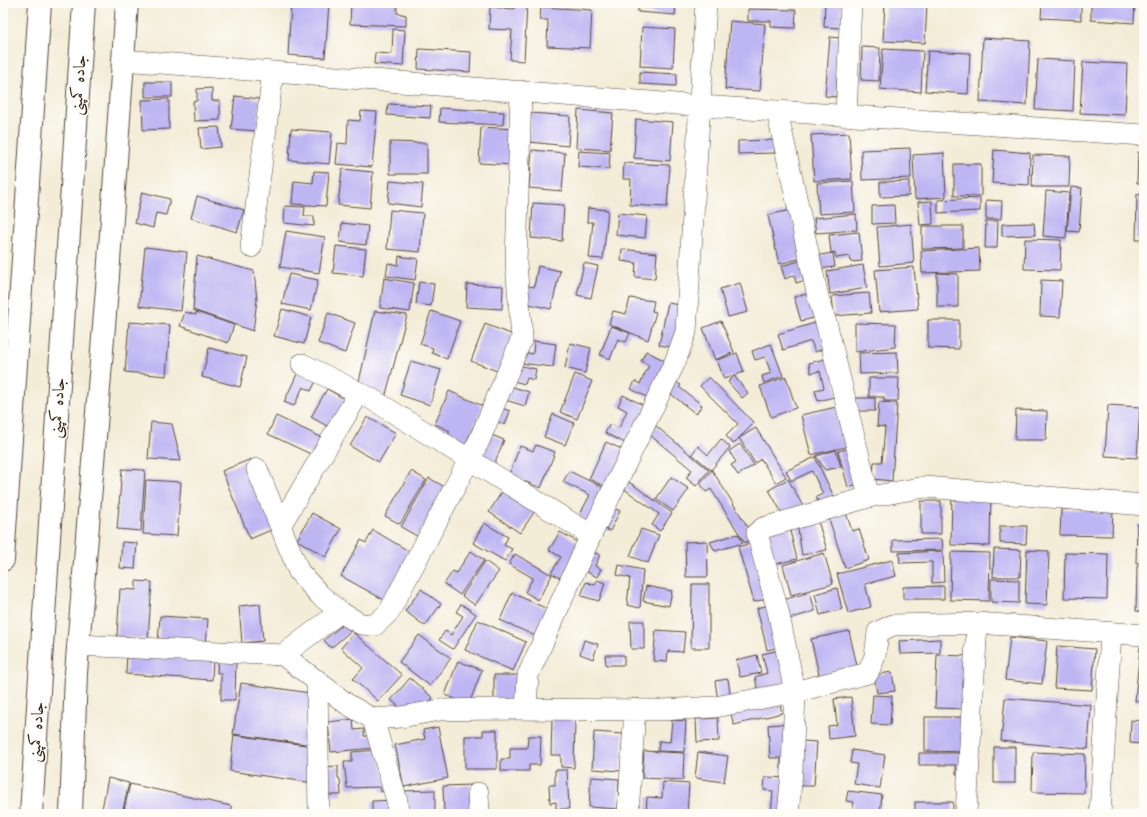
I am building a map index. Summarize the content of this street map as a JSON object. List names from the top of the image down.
{
  "streets": {
    "main road": ["جاده کمپنی"]
  }
}
